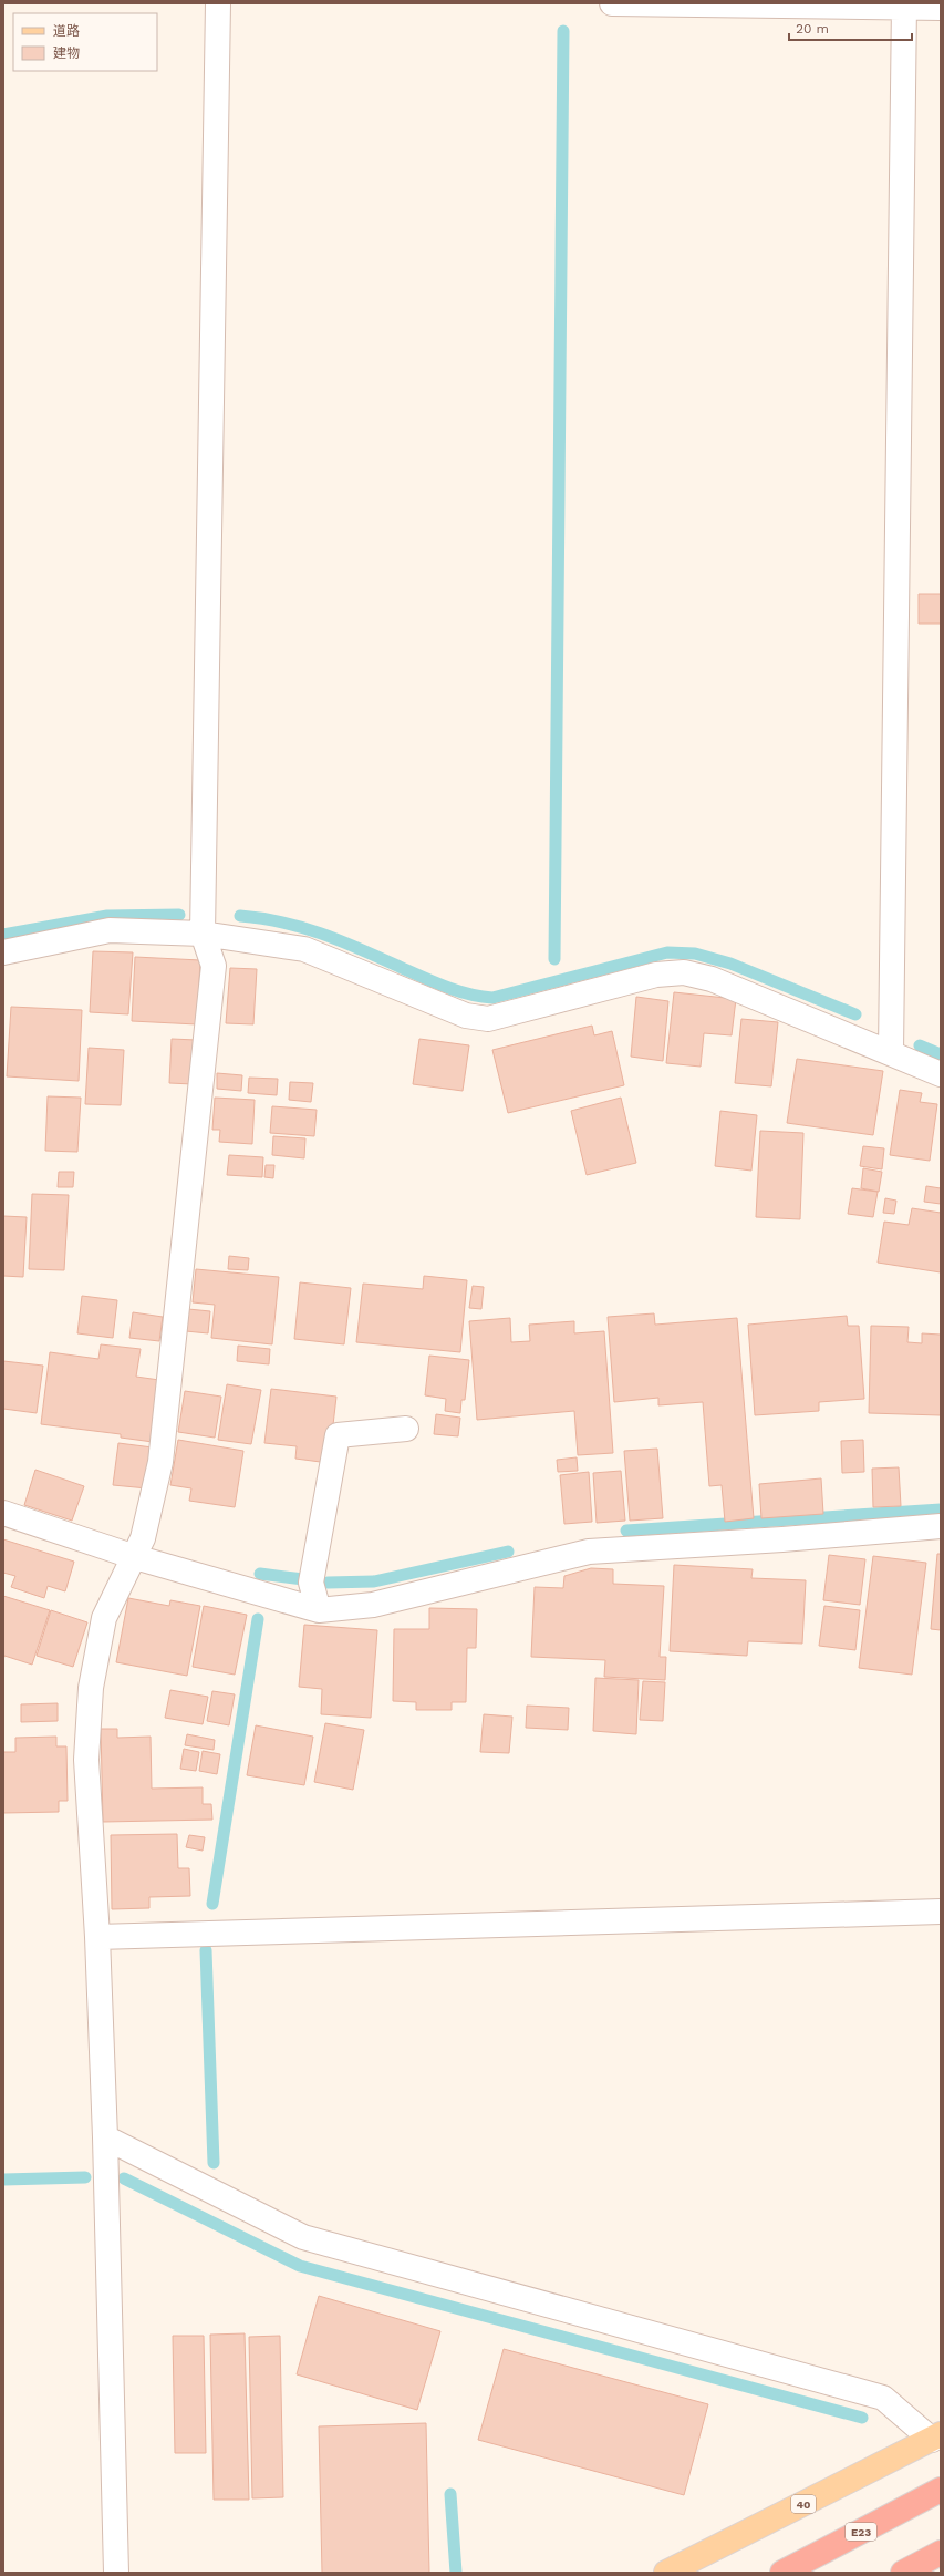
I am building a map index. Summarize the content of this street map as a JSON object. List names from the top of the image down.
{
  "streets": {
    "highway": ["E23"],
    "main road": ["40"]
  },
  "legend": ["道路", "建物"],
  "scale_bar": "20 m"
}
